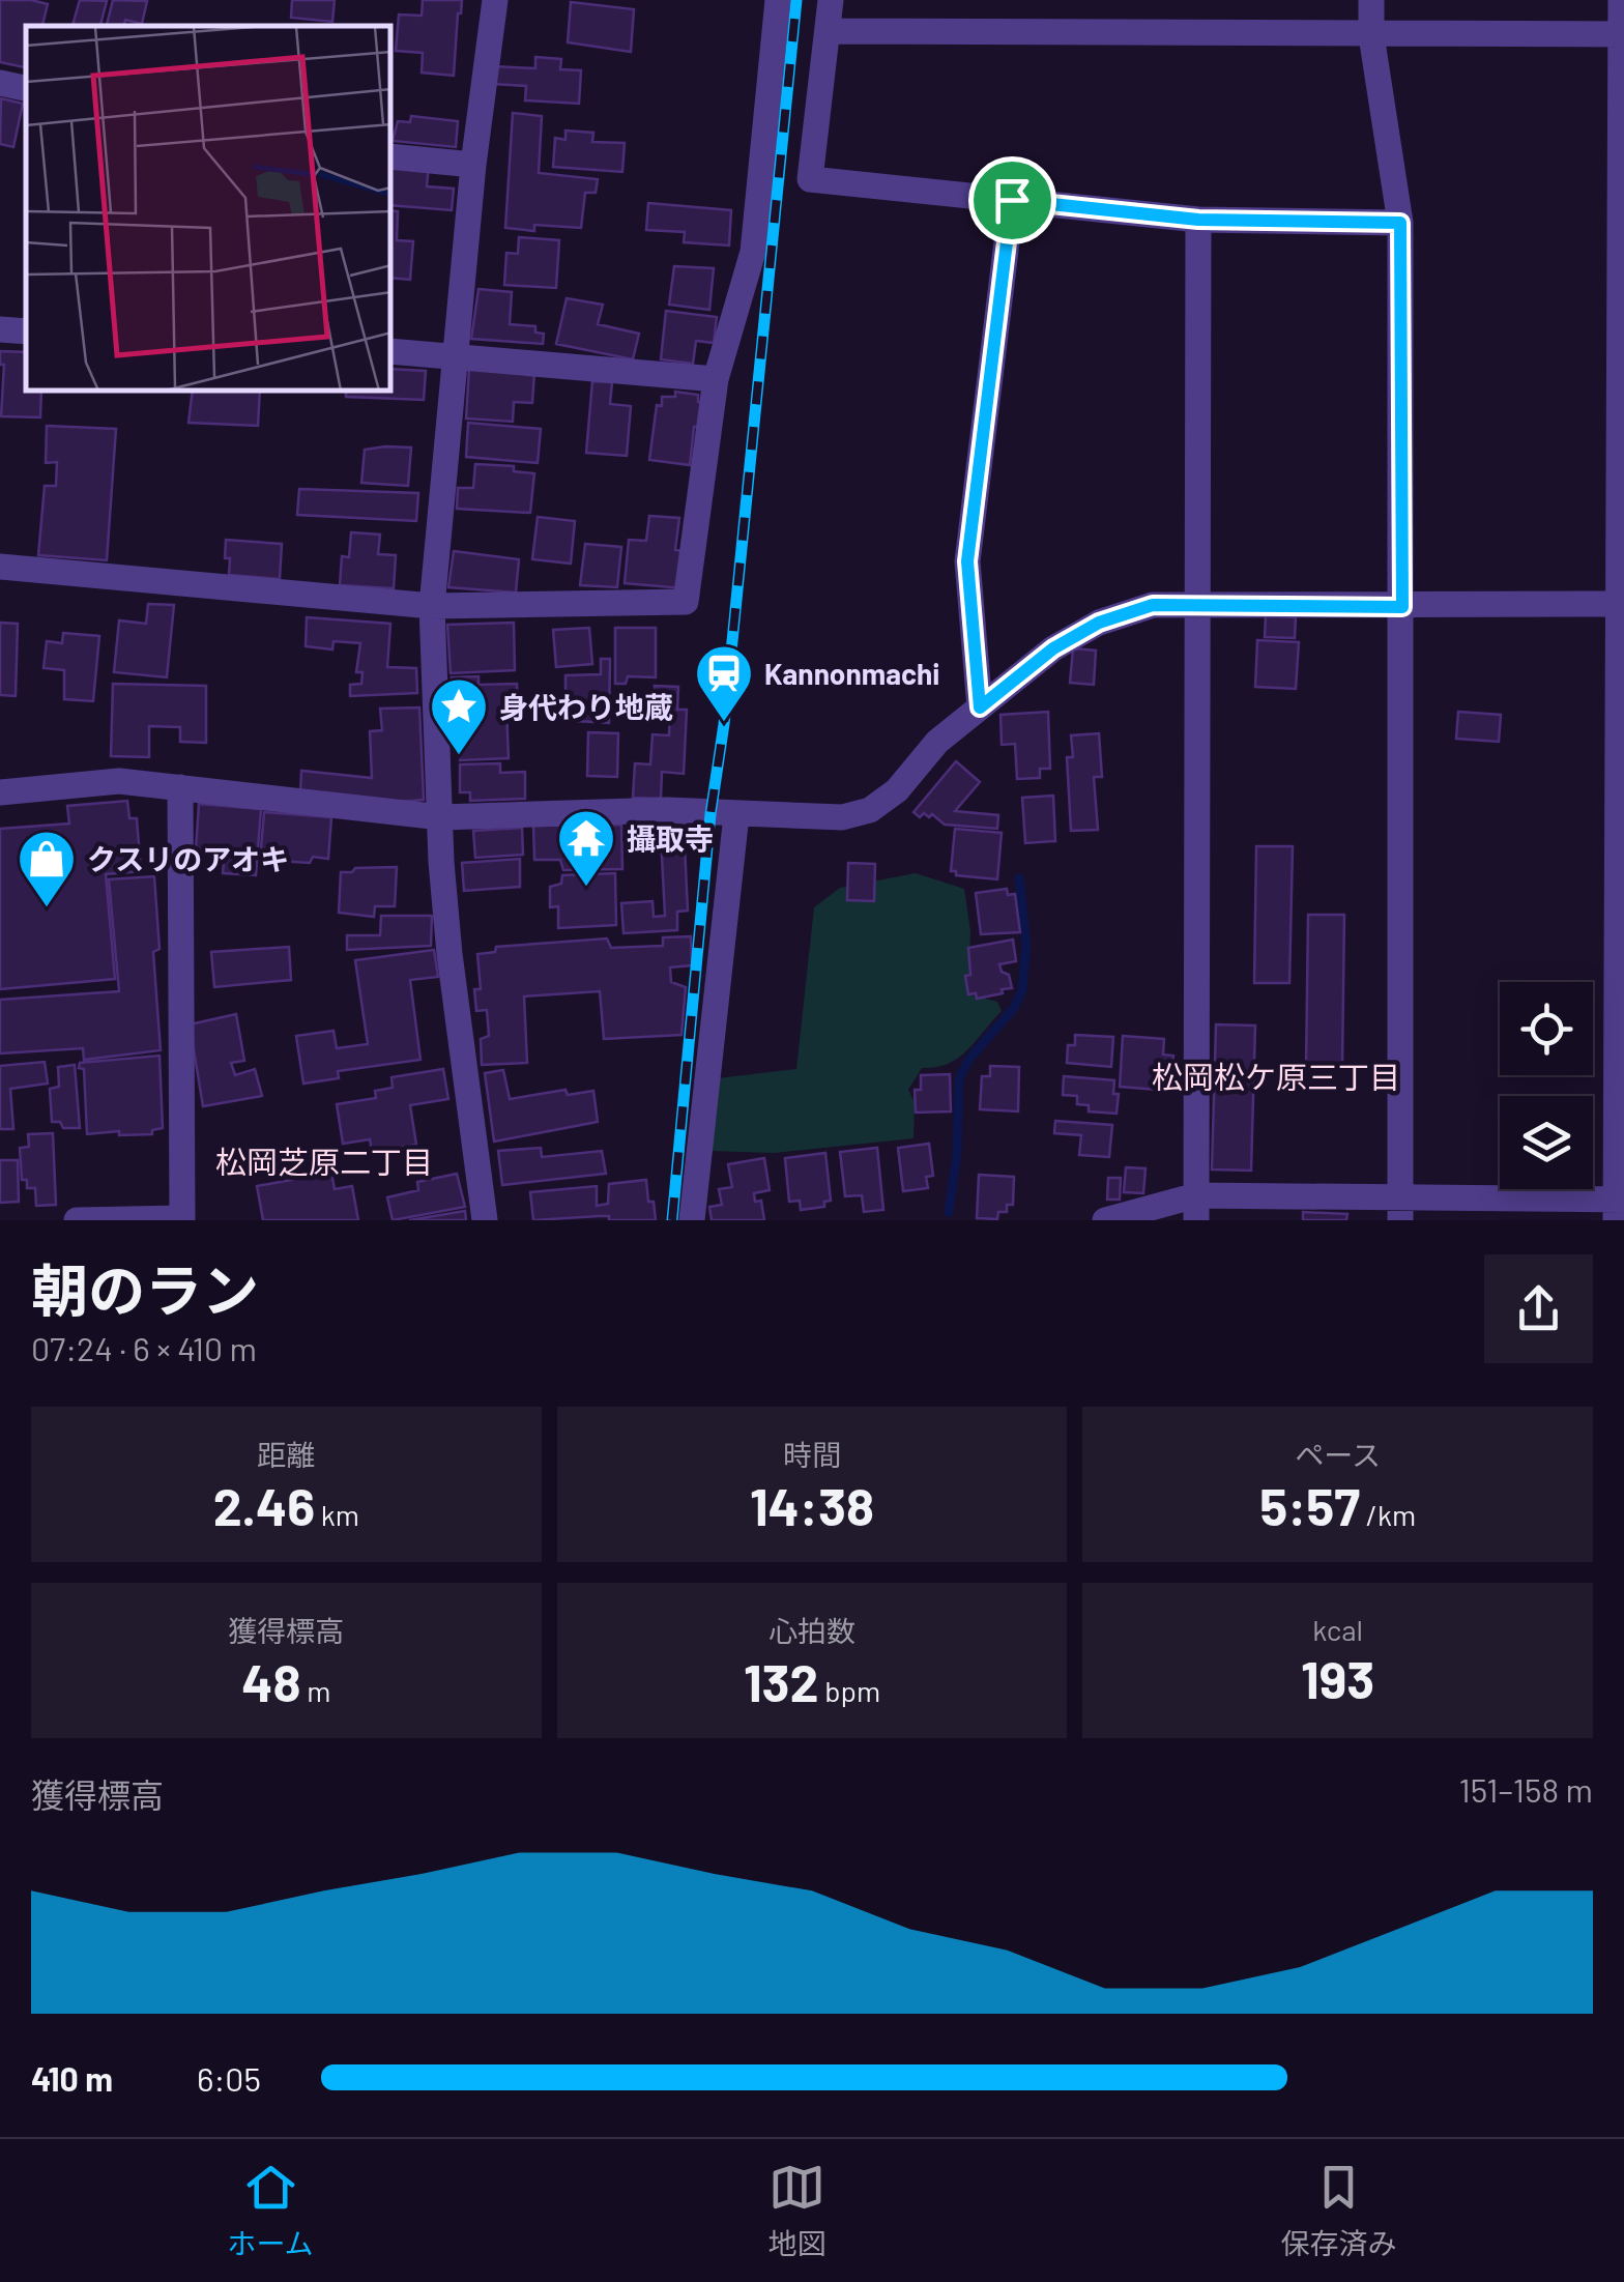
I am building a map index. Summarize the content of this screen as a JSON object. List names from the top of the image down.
{
  "districts": ["松岡松ケ原三丁目", "松岡芝原二丁目"],
  "places": {
    "station": ["Kannonmachi"],
    "place": ["身代わり地蔵"],
    "temple": ["攝取寺"],
    "shop": ["クスリのアオキ"]
  },
  "page": {
    "heading": ["朝のラン", "07:24 · 6 × 410 m"],
    "stats": [
      ["距離", "2.46 km"],
      ["時間", "14:38"],
      ["ペース", "5:57 /km"],
      ["獲得標高", "48 m"],
      ["心拍数", "132 bpm"],
      ["kcal", "193"]
    ],
    "chart": ["獲得標高", "151–158 m"],
    "list": [
      {
        "name": "410 m",
        "note": "6:05"
      }
    ],
    "tabs": ["ホーム", "地図", "保存済み"]
  }
}
